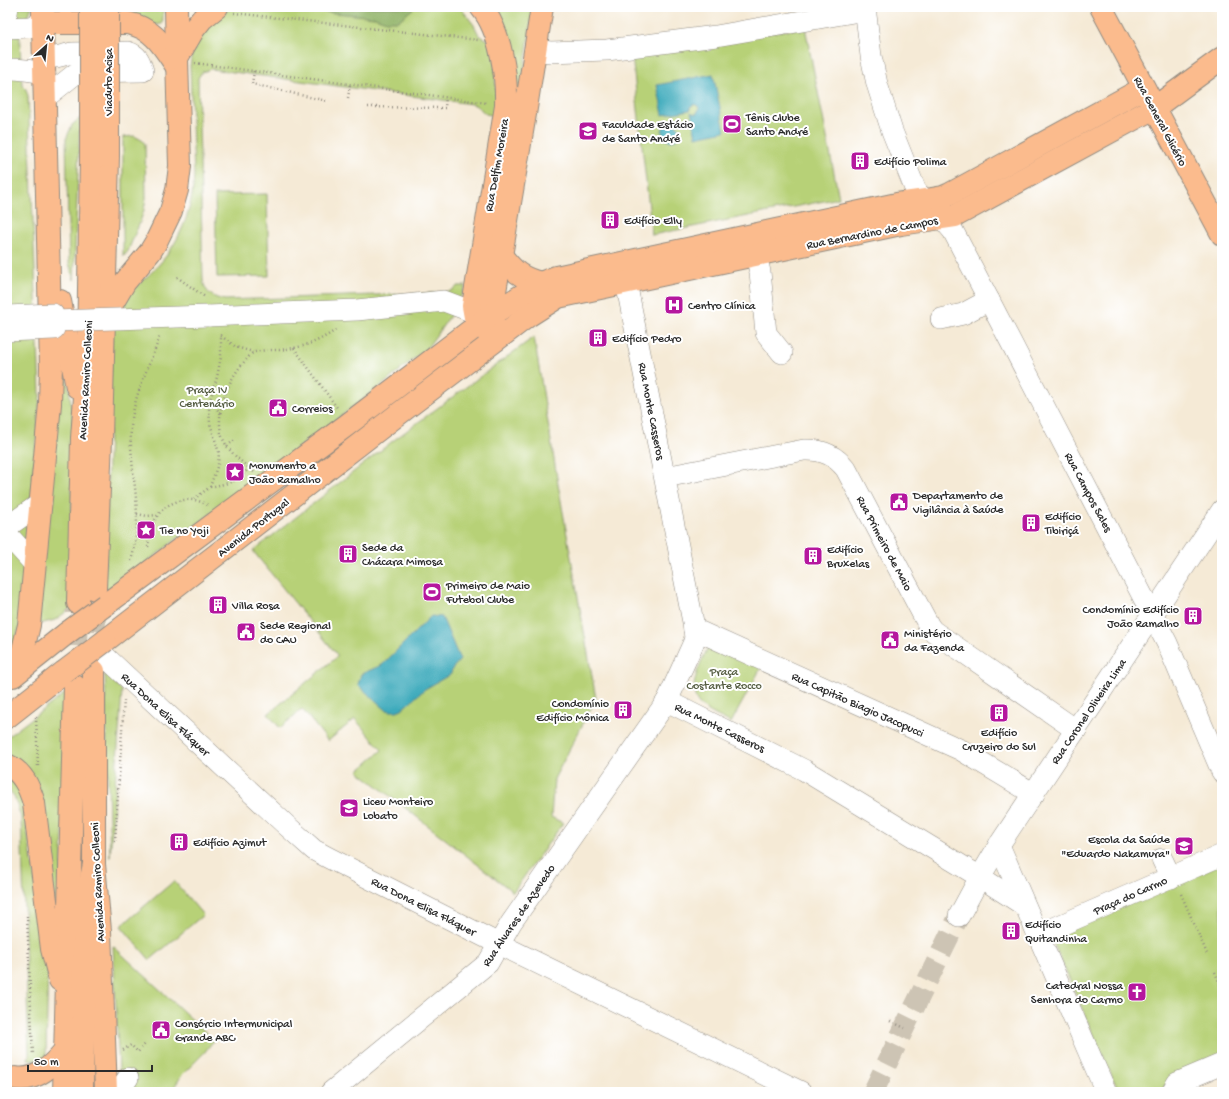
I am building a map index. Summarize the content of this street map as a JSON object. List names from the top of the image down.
{
  "streets": {
    "main road": [
      "Viaduto Acisa",
      "Rua General Glicério",
      "Rua Delfim Moreira",
      "Rua Bernardino de Campos",
      "Avenida Ramiro Colleoni",
      "Avenida Portugal"
    ],
    "street": [
      "Rua Monte Casseros",
      "Rua Campos Sales",
      "Rua Primeiro de Maio",
      "Rua Capitão Biagio Jacopucci",
      "Rua Coronel Oliveira Lima",
      "Rua Dona Elisa Fláquer",
      "Praça do Carmo",
      "Rua Álvares de Azevedo"
    ]
  },
  "crossings": [
    ["Viaduto Acisa", "Avenida Ramiro Colleoni"],
    ["Rua General Glicério", "Rua Bernardino de Campos"],
    ["Rua Delfim Moreira", "Rua Bernardino de Campos"],
    ["Rua Bernardino de Campos", "Rua Monte Casseros"],
    ["Rua Bernardino de Campos", "Rua Campos Sales"],
    ["Rua Bernardino de Campos", "Avenida Portugal"],
    ["Avenida Ramiro Colleoni", "Avenida Portugal"],
    ["Avenida Ramiro Colleoni", "Rua Dona Elisa Fláquer"],
    ["Rua Monte Casseros", "Rua Primeiro de Maio"],
    ["Rua Monte Casseros", "Rua Capitão Biagio Jacopucci"],
    ["Rua Monte Casseros", "Rua Coronel Oliveira Lima"],
    ["Rua Monte Casseros", "Rua Álvares de Azevedo"],
    ["Rua Campos Sales", "Rua Coronel Oliveira Lima"],
    ["Avenida Portugal", "Rua Dona Elisa Fláquer"],
    ["Rua Primeiro de Maio", "Rua Coronel Oliveira Lima"],
    ["Rua Capitão Biagio Jacopucci", "Rua Coronel Oliveira Lima"],
    ["Rua Dona Elisa Fláquer", "Rua Álvares de Azevedo"]
  ],
  "parks": ["Praça IV Centenário", "Praça Costante Rocco"],
  "places": {
    "sports": ["Tênis Clube Santo André", "Primeiro de Maio Futebol Clube"],
    "school or university": ["Faculdade Estácio de Santo André", "Liceu Monteiro Lobato", "Escola da Saúde \"Eduardo Nakamura\""],
    "building": [
      "Edifício Polima",
      "Edifício Elly",
      "Edifício Pedro",
      "Edifício Tibiriçá",
      "Sede da Chácara Mimosa",
      "Edifício Bruxelas",
      "Villa Rosa",
      "Condomínio Edifício João Ramalho",
      "Condomínio Edifício Mônica",
      "Edifício Cruzeiro do Sul",
      "Edifício Azimut",
      "Edifício Quitandinha"
    ],
    "hospital": ["Centro Clínica"],
    "public building": [
      "Correios",
      "Departamento de Vigilância à Saúde",
      "Sede Regional do CAU",
      "Ministério da Fazenda",
      "Consórcio Intermunicipal Grande ABC"
    ],
    "place": ["Monumento a João Ramalho", "Tie no Yoji"],
    "church": ["Catedral Nossa Senhora do Carmo"]
  },
  "scale_bar": "50 m",
  "north": "top right"
}
